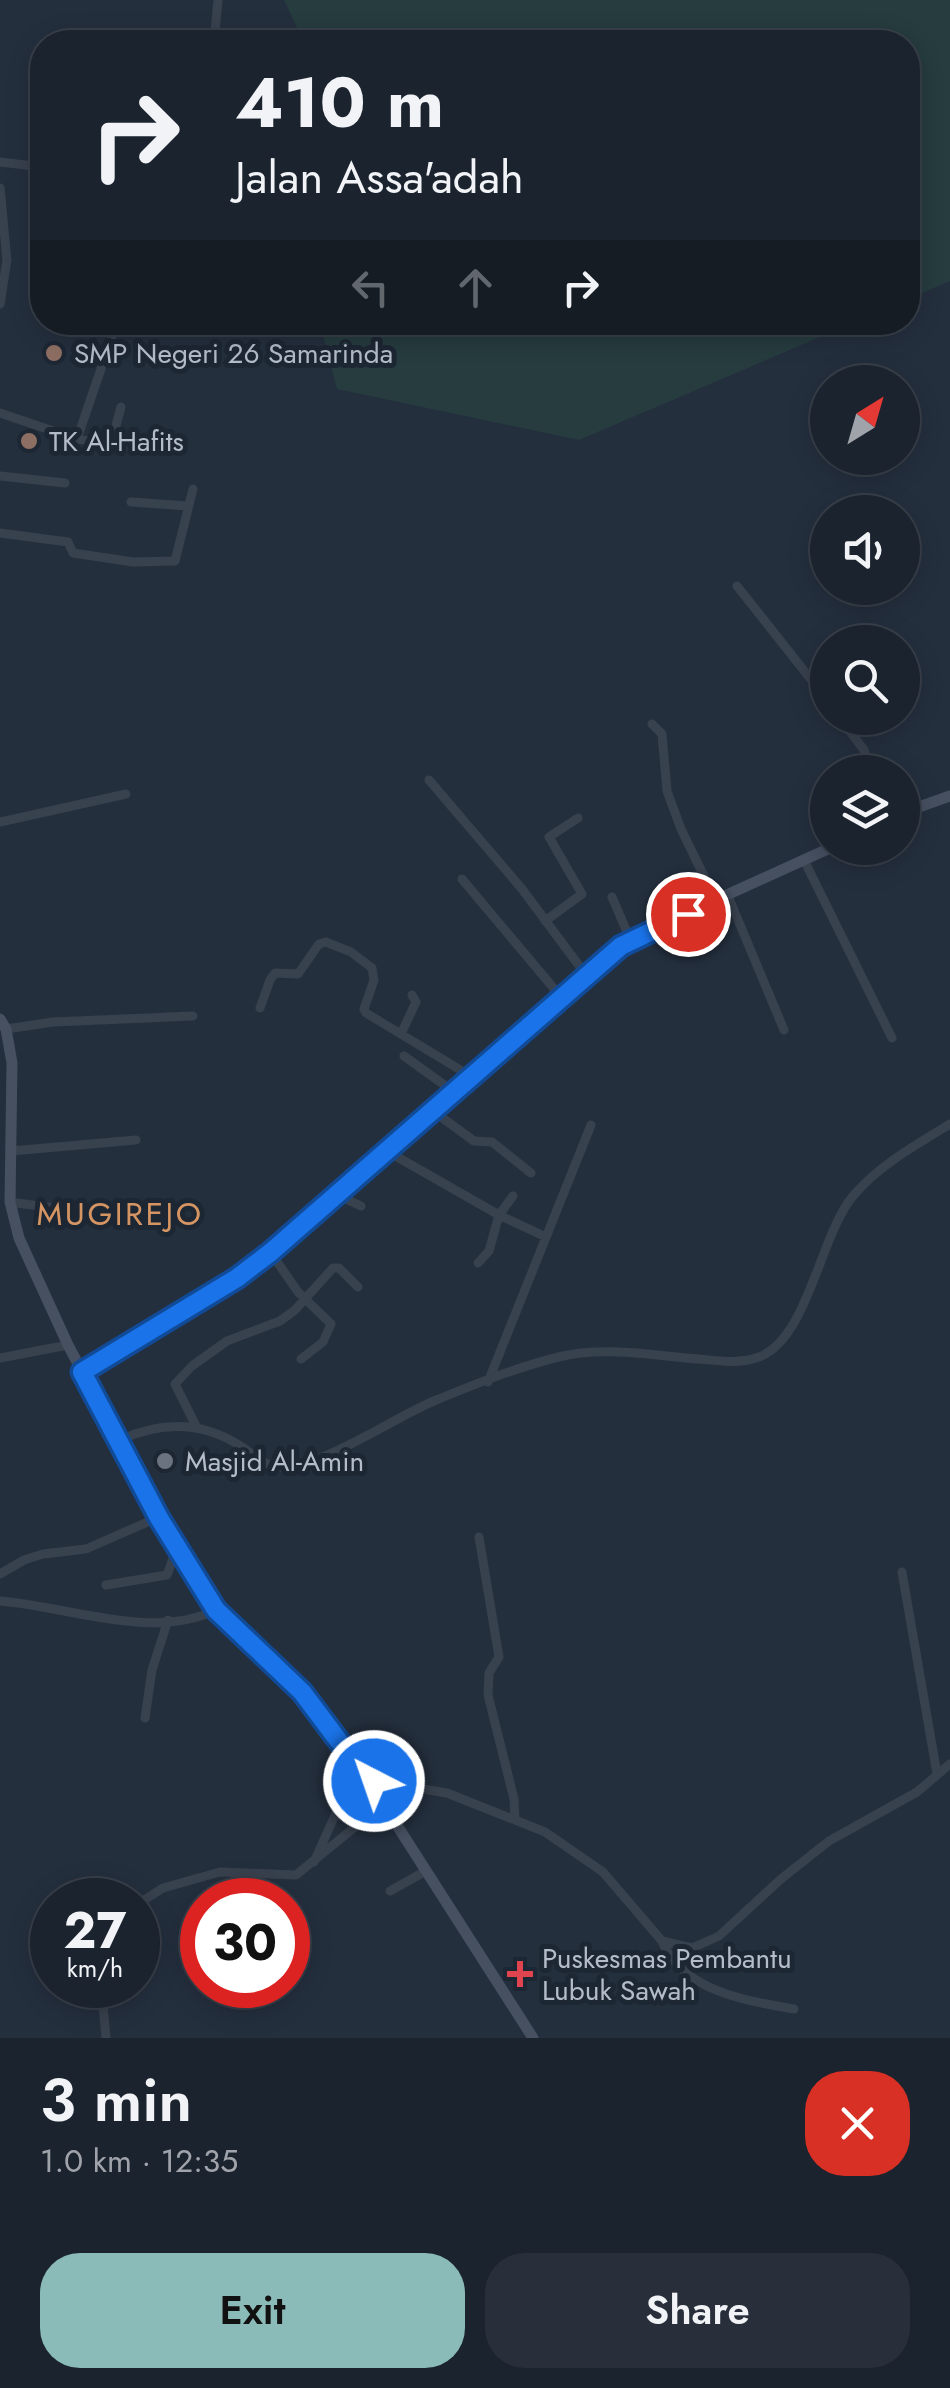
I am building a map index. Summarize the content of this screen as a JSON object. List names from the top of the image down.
{
  "districts": ["MUGIREJO"],
  "places": {
    "other": ["SMP Negeri 26 Samarinda", "TK Al-Hafits", "Masjid Al-Amin"],
    "health": ["Puskesmas Pembantu Lubuk Sawah"]
  },
  "north": "top right",
  "page": {
    "turn": ["410 m", "Jalan Assa'adah"],
    "speed": "27 km/h",
    "limit": "30",
    "heading": ["3 min", "1.0 km · 12:35"],
    "buttons": ["Exit", "Share"]
  }
}
